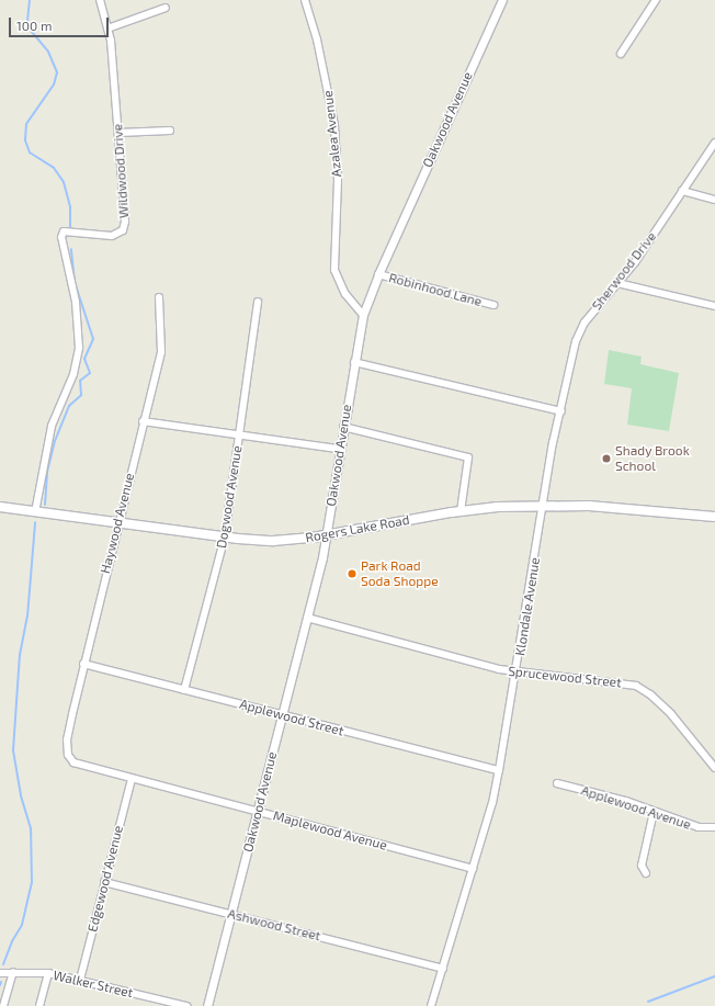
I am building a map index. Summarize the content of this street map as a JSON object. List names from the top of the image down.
{
  "streets": {
    "main road": ["Rogers Lake Road"],
    "street": [
      "Oakwood Avenue",
      "Azalea Avenue",
      "Wildwood Drive",
      "Sherwood Drive",
      "Robinhood Lane",
      "Dogwood Avenue",
      "Haywood Avenue",
      "Klondale Avenue",
      "Sprucewood Street",
      "Applewood Street",
      "Applewood Avenue",
      "Maplewood Avenue",
      "Edgewood Avenue",
      "Ashwood Street",
      "Walker Street"
    ]
  },
  "crossings": [
    ["Oakwood Avenue", "Azalea Avenue"],
    ["Oakwood Avenue", "Robinhood Lane"],
    ["Oakwood Avenue", "Rogers Lake Road"],
    ["Oakwood Avenue", "Sprucewood Street"],
    ["Oakwood Avenue", "Applewood Street"],
    ["Oakwood Avenue", "Maplewood Avenue"],
    ["Oakwood Avenue", "Ashwood Street"],
    ["Wildwood Drive", "Rogers Lake Road"],
    ["Sherwood Drive", "Klondale Avenue"],
    ["Dogwood Avenue", "Rogers Lake Road"],
    ["Dogwood Avenue", "Applewood Street"],
    ["Haywood Avenue", "Rogers Lake Road"],
    ["Haywood Avenue", "Applewood Street"],
    ["Haywood Avenue", "Maplewood Avenue"],
    ["Rogers Lake Road", "Klondale Avenue"],
    ["Klondale Avenue", "Sprucewood Street"],
    ["Klondale Avenue", "Applewood Street"],
    ["Klondale Avenue", "Maplewood Avenue"],
    ["Klondale Avenue", "Ashwood Street"],
    ["Maplewood Avenue", "Edgewood Avenue"],
    ["Edgewood Avenue", "Ashwood Street"],
    ["Edgewood Avenue", "Walker Street"]
  ],
  "places": ["Shady Brook School", "Park Road Soda Shoppe"],
  "scale_bar": "100 m"
}
